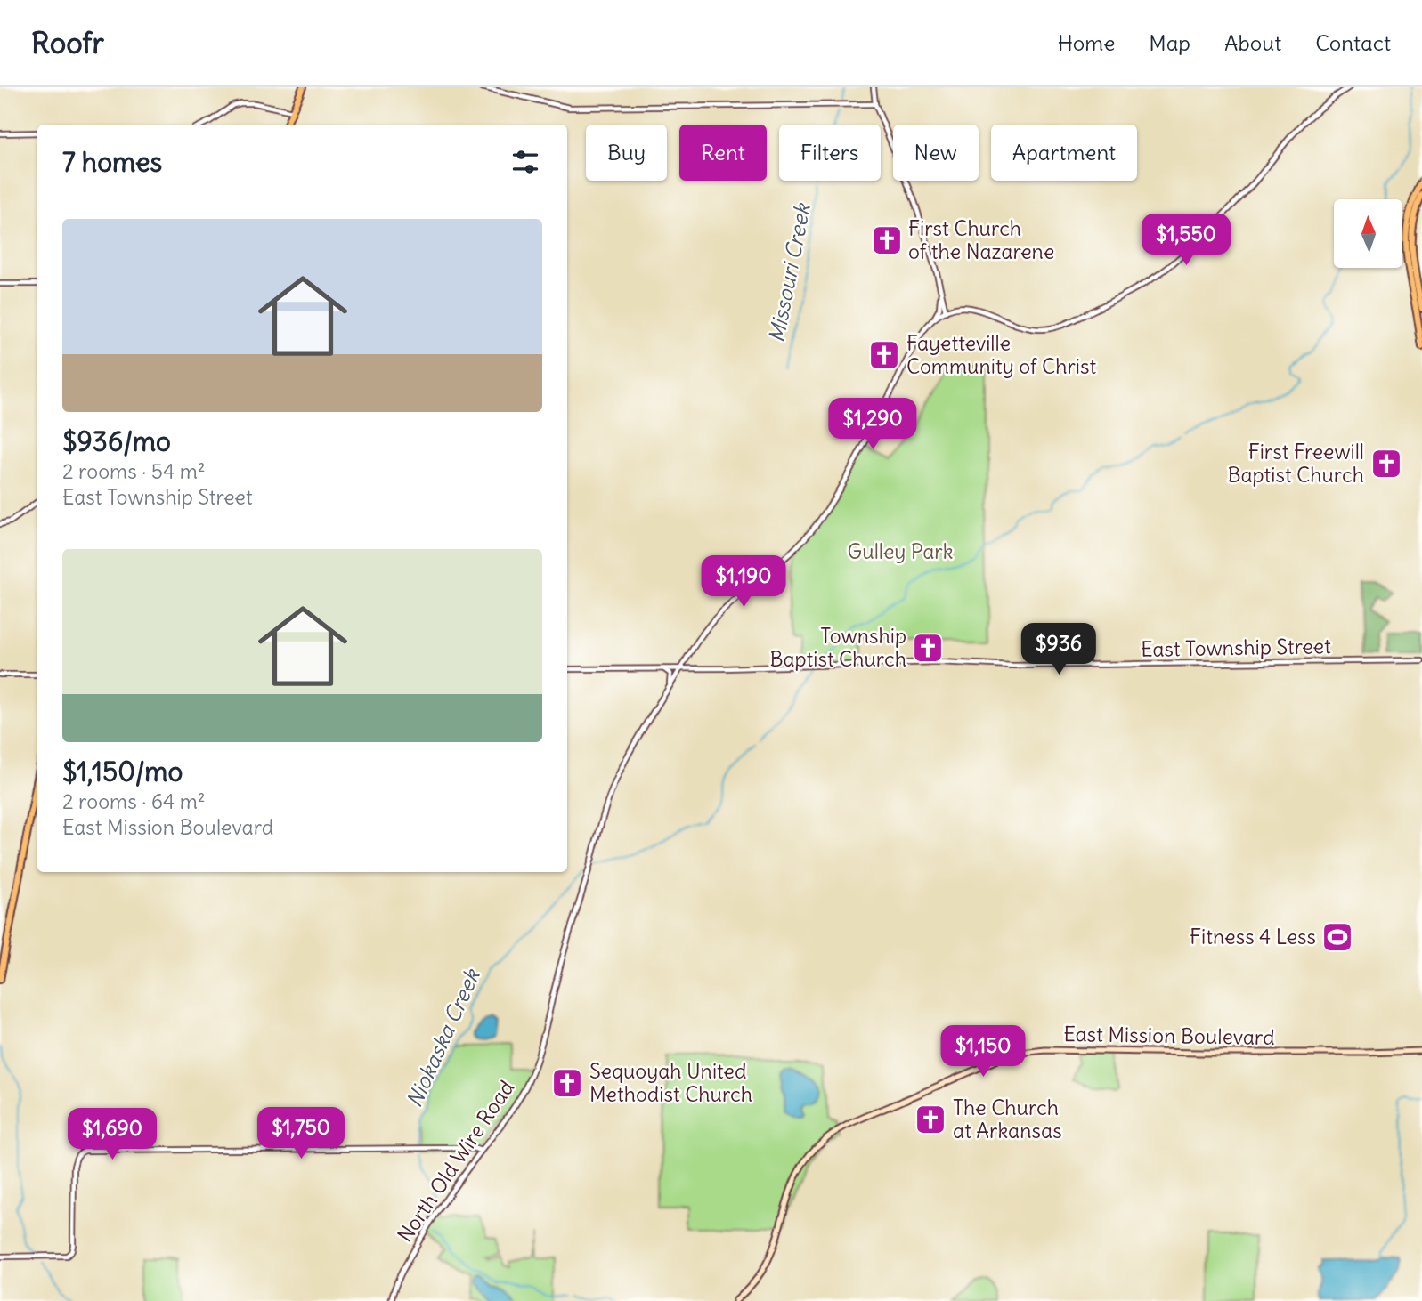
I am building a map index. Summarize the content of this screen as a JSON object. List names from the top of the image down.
{
  "streets": {
    "main road": ["East Mission Boulevard"],
    "street": ["East Township Street", "North Old Wire Road"]
  },
  "crossings": [
    ["East Township Street", "North Old Wire Road"]
  ],
  "water": ["Missouri Creek", "Niokaska Creek"],
  "parks": ["Gulley Park"],
  "places": {
    "church": [
      "First Church of the Nazarene",
      "Fayetteville Community of Christ",
      "First Freewill Baptist Church",
      "Township Baptist Church",
      "Sequoyah United Methodist Church",
      "The Church at Arkansas"
    ],
    "sports": ["Fitness 4 Less"]
  },
  "north": "top",
  "page": {
    "header": "Roofr",
    "nav": [
      "Home",
      "Map",
      "About",
      "Contact"
    ],
    "chip": [
      "Buy",
      "Rent",
      "Filters",
      "New",
      "Apartment"
    ],
    "heading": "7 homes",
    "list": [
      {
        "name": "$936/mo",
        "note": "2 rooms · 54 m² · East Township Street"
      },
      {
        "name": "$1,150/mo",
        "note": "2 rooms · 64 m² · East Mission Boulevard"
      }
    ],
    "price": [
      "$1,550",
      "$1,290",
      "$1,190",
      "$936",
      "$1,150",
      "$1,750",
      "$1,690"
    ]
  }
}
